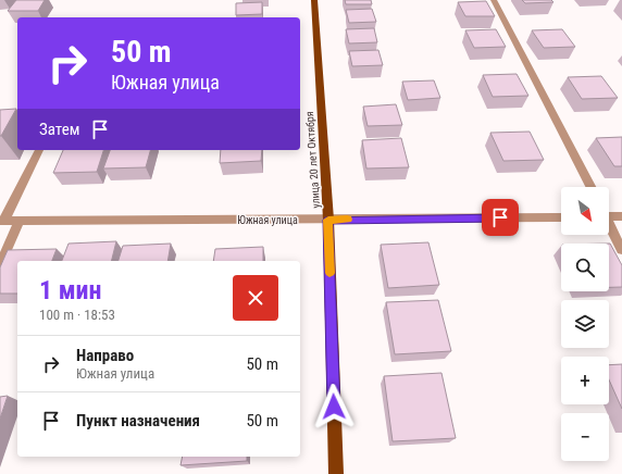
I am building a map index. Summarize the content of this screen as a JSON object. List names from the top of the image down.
{
  "streets": {
    "main road": ["улица 20 лет Октября"],
    "street": ["Южная улица"]
  },
  "crossings": [
    ["улица 20 лет Октября", "Южная улица"]
  ],
  "north": "bottom right",
  "page": {
    "turn": ["50 m", "Южная улица"],
    "then": "Затем",
    "map_buttons": ["+", "−"],
    "heading": ["1 мин", "100 m · 18:53"],
    "list": [
      {
        "name": "Направо",
        "note": "Южная улица",
        "value": "50 m"
      },
      {
        "name": "Пункт назначения",
        "value": "50 m"
      }
    ]
  }
}
